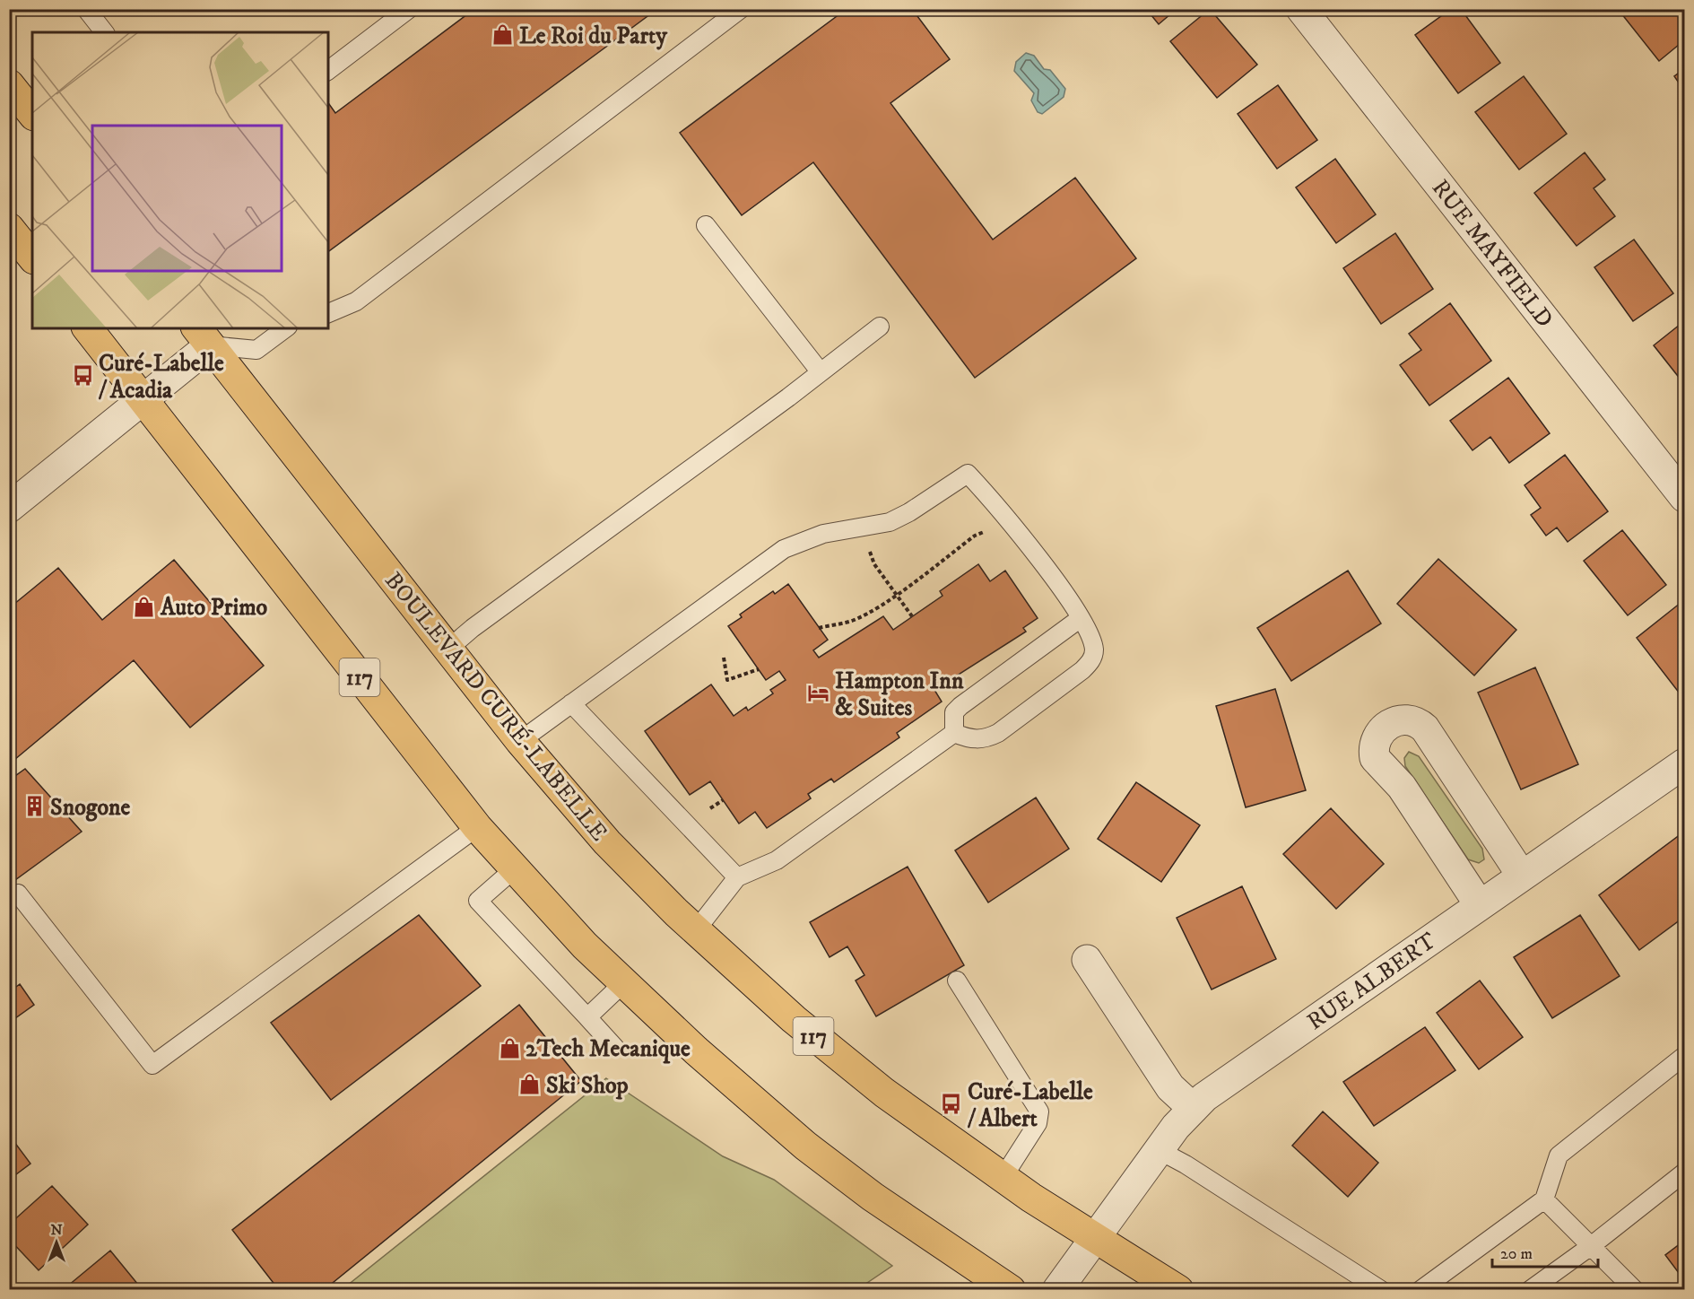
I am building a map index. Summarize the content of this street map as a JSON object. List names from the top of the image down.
{
  "streets": {
    "main road": ["117", "BOULEVARD CURÉ-LABELLE"],
    "street": ["RUE MAYFIELD", "RUE ALBERT"]
  },
  "crossings": [
    ["BOULEVARD CURÉ-LABELLE", "RUE ALBERT"]
  ],
  "places": {
    "shop": [
      "Le Roi du Party",
      "Auto Primo",
      "2Tech Mecanique",
      "Ski Shop"
    ],
    "bus stop": ["Curé-Labelle / Acadia", "Curé-Labelle / Albert"],
    "hotel": ["Hampton Inn & Suites"],
    "building": ["Snogone"]
  },
  "scale_bar": "20 m",
  "north": "top"
}
